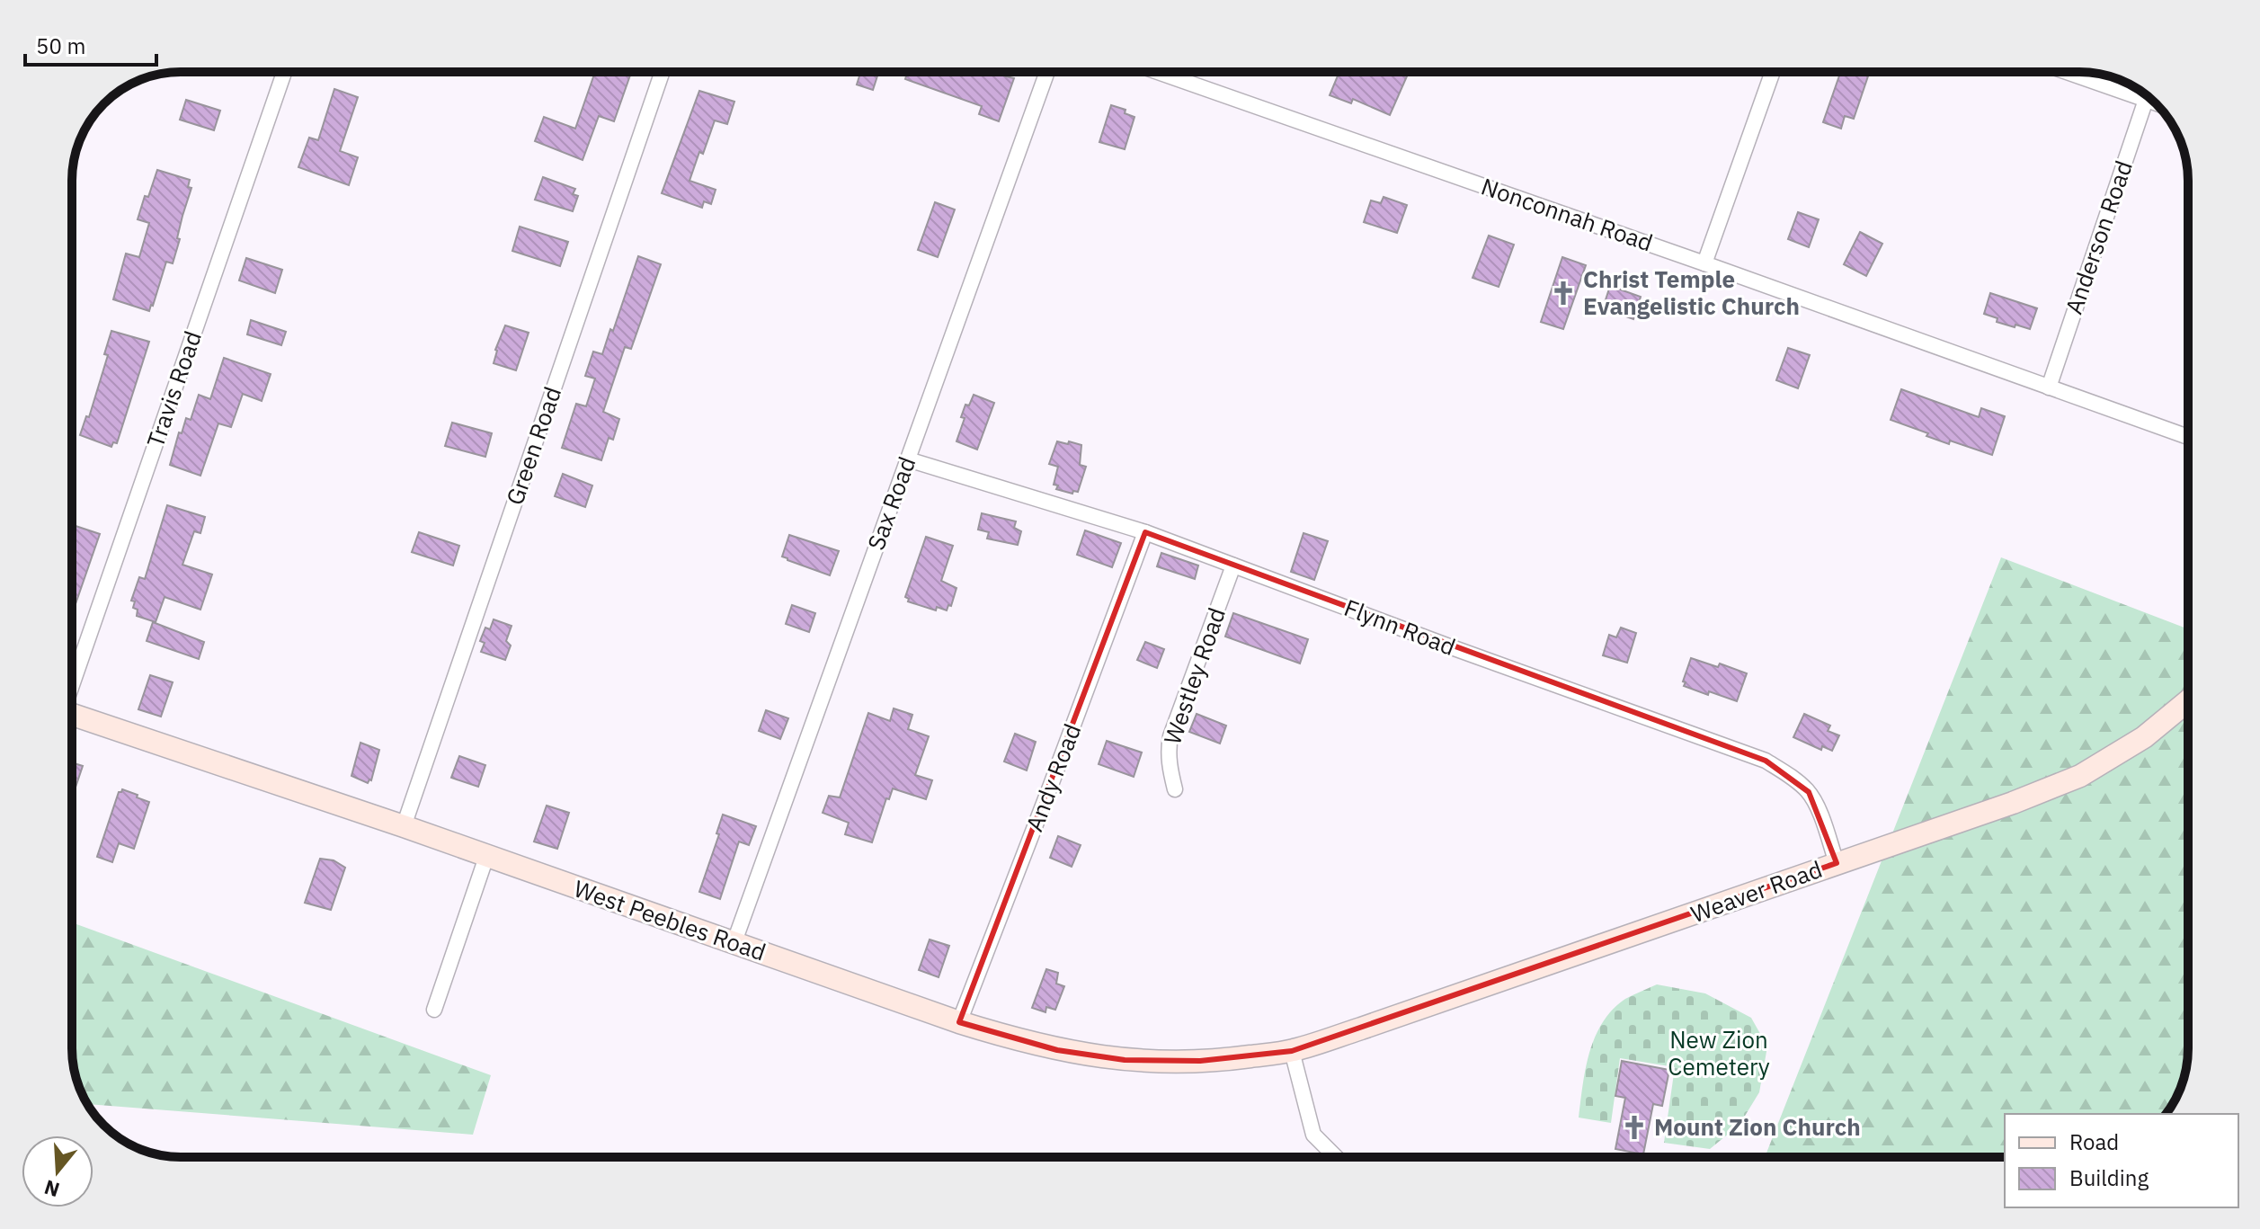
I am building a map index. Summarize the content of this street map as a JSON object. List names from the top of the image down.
{
  "streets": {
    "main road": ["Weaver Road", "West Peebles Road"],
    "street": [
      "Nonconnah Road",
      "Anderson Road",
      "Travis Road",
      "Green Road",
      "Sax Road",
      "Flynn Road",
      "Westley Road",
      "Andy Road"
    ]
  },
  "crossings": [
    ["Nonconnah Road", "Anderson Road"],
    ["Green Road", "West Peebles Road"],
    ["Sax Road", "Flynn Road"],
    ["Sax Road", "West Peebles Road"],
    ["Flynn Road", "Westley Road"],
    ["Flynn Road", "Andy Road"],
    ["Flynn Road", "Weaver Road"],
    ["Andy Road", "West Peebles Road"],
    ["Weaver Road", "West Peebles Road"]
  ],
  "parks": ["New Zion Cemetery"],
  "places": {
    "church": ["Christ Temple Evangelistic Church", "Mount Zion Church"]
  },
  "legend": ["Road", "Building"],
  "scale_bar": "50 m",
  "north": "bottom"
}
